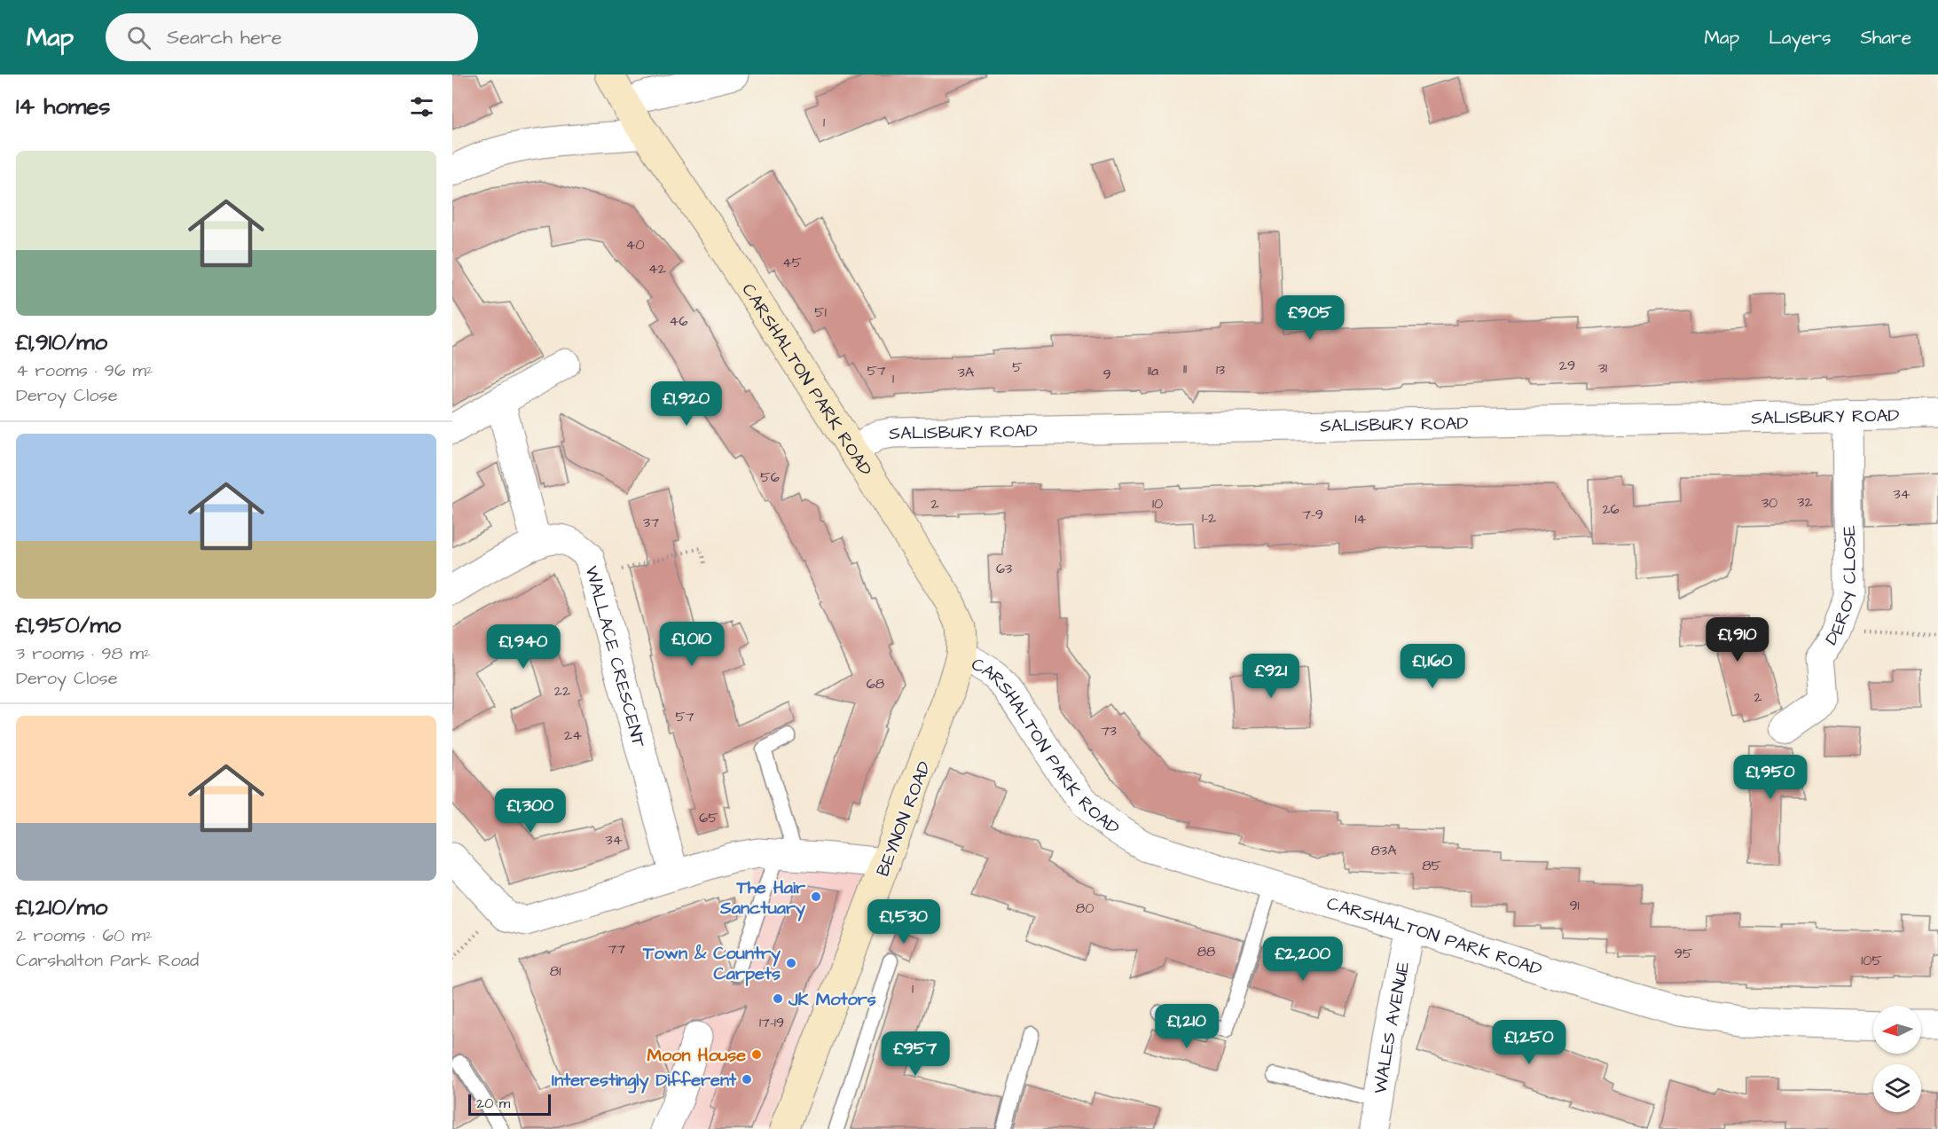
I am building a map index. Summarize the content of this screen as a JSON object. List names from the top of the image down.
{
  "streets": {
    "main road": ["CARSHALTON PARK ROAD", "BEYNON ROAD"],
    "street": [
      "SALISBURY ROAD",
      "DEROY CLOSE",
      "WALLACE CRESCENT",
      "WALES AVENUE"
    ]
  },
  "crossings": [
    ["CARSHALTON PARK ROAD", "SALISBURY ROAD"],
    ["CARSHALTON PARK ROAD", "BEYNON ROAD"],
    ["CARSHALTON PARK ROAD", "WALES AVENUE"],
    ["SALISBURY ROAD", "DEROY CLOSE"]
  ],
  "places": [
    "The Hair Sanctuary",
    "Town & Country Carpets",
    "JK Motors",
    "Moon House",
    "Interestingly Different"
  ],
  "house_numbers": [
    "1",
    "40",
    "45",
    "42",
    "51",
    "46",
    "29",
    "5",
    "31",
    "11",
    "13",
    "57",
    "11a",
    "3A",
    "9",
    "1",
    "56",
    "34",
    "32",
    "30",
    "2",
    "10",
    "26",
    "7-9",
    "1-2",
    "14",
    "37",
    "63",
    "68",
    "22",
    "2",
    "57",
    "73",
    "24",
    "65",
    "34",
    "83A",
    "85",
    "91",
    "80",
    "77",
    "88",
    "95",
    "105",
    "81",
    "1",
    "17-19"
  ],
  "scale_bar": "20 m",
  "north": "left",
  "page": {
    "header": "Map",
    "search": "Search here",
    "nav": ["Map", "Layers", "Share"],
    "heading": "14 homes",
    "list": [
      {
        "name": "£1,910/mo",
        "note": "4 rooms · 96 m² · Deroy Close"
      },
      {
        "name": "£1,950/mo",
        "note": "3 rooms · 98 m² · Deroy Close"
      },
      {
        "name": "£1,210/mo",
        "note": "2 rooms · 60 m² · Carshalton Park Road"
      }
    ],
    "price": [
      "£905",
      "£1,920",
      "£1,910",
      "£1,010",
      "£1,940",
      "£1,160",
      "£921",
      "£1,950",
      "£1,300",
      "£1,530",
      "£2,200",
      "£1,210",
      "£1,250",
      "£957"
    ],
    "scale": "20 m"
  }
}
